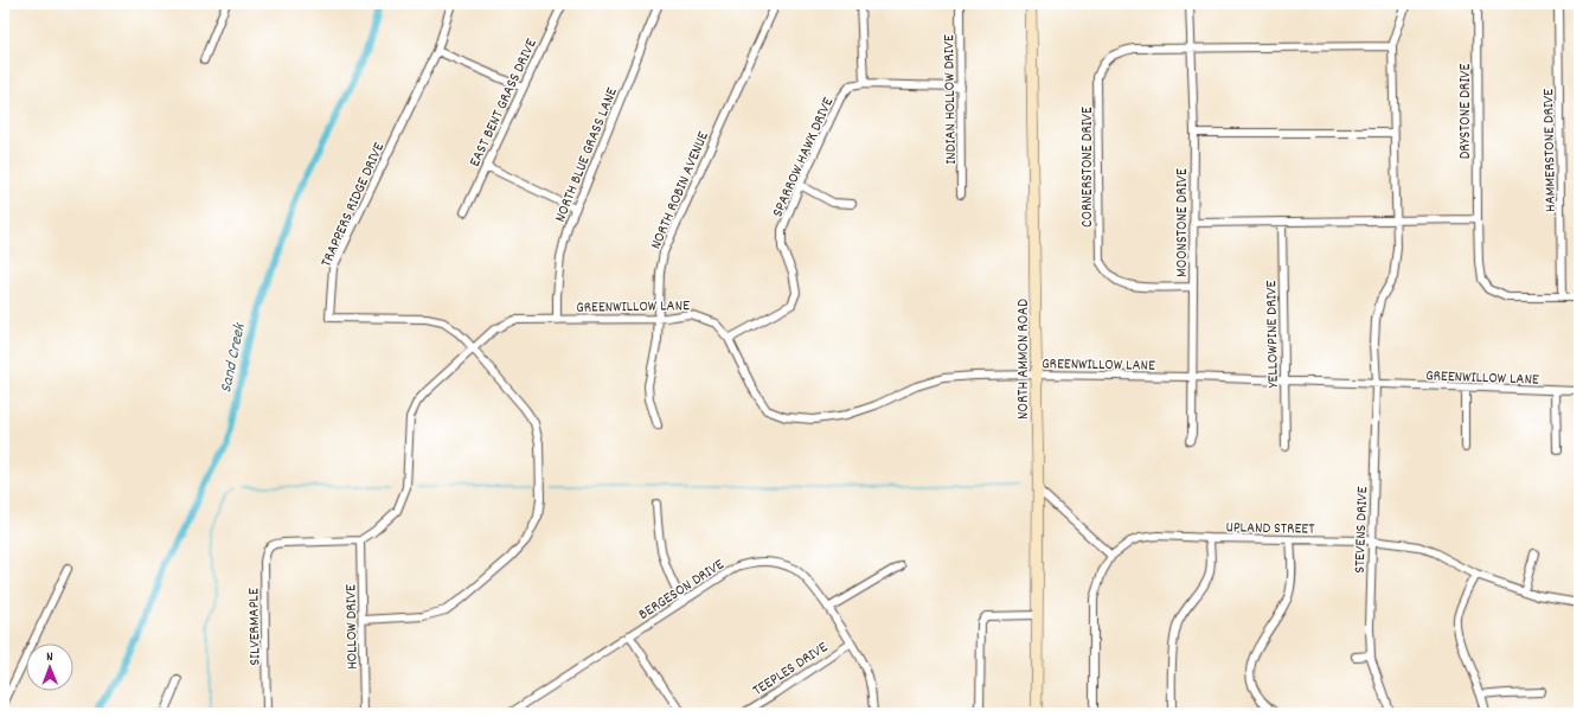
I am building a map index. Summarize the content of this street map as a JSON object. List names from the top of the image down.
{
  "streets": {
    "main road": ["NORTH AMMON ROAD"],
    "street": [
      "INDIAN HOLLOW DRIVE",
      "EAST BENT GRASS DRIVE",
      "DRYSTONE DRIVE",
      "HAMMERSTONE DRIVE",
      "NORTH BLUE GRASS LANE",
      "SPARROW HAWK DRIVE",
      "CORNERSTONE DRIVE",
      "NORTH ROBIN AVENUE",
      "TRAPPERS RIDGE DRIVE",
      "MOONSTONE DRIVE",
      "GREENWILLOW LANE",
      "YELLOWPINE DRIVE",
      "UPLAND STREET",
      "STEVENS DRIVE",
      "BERGESON DRIVE",
      "SILVERMAPLE",
      "HOLLOW DRIVE",
      "TEEPLES DRIVE"
    ]
  },
  "crossings": [
    ["INDIAN HOLLOW DRIVE", "SPARROW HAWK DRIVE"],
    ["DRYSTONE DRIVE", "HAMMERSTONE DRIVE"],
    ["NORTH BLUE GRASS LANE", "GREENWILLOW LANE"],
    ["SPARROW HAWK DRIVE", "GREENWILLOW LANE"],
    ["CORNERSTONE DRIVE", "MOONSTONE DRIVE"],
    ["CORNERSTONE DRIVE", "STEVENS DRIVE"],
    ["NORTH ROBIN AVENUE", "GREENWILLOW LANE"],
    ["TRAPPERS RIDGE DRIVE", "GREENWILLOW LANE"],
    ["TRAPPERS RIDGE DRIVE", "HOLLOW DRIVE"],
    ["MOONSTONE DRIVE", "GREENWILLOW LANE"],
    ["GREENWILLOW LANE", "YELLOWPINE DRIVE"],
    ["GREENWILLOW LANE", "NORTH AMMON ROAD"],
    ["GREENWILLOW LANE", "STEVENS DRIVE"],
    ["GREENWILLOW LANE", "SILVERMAPLE"],
    ["GREENWILLOW LANE", "HOLLOW DRIVE"],
    ["UPLAND STREET", "STEVENS DRIVE"],
    ["BERGESON DRIVE", "TEEPLES DRIVE"],
    ["SILVERMAPLE", "HOLLOW DRIVE"]
  ],
  "water": ["Sand Creek"],
  "north": "top"
}
